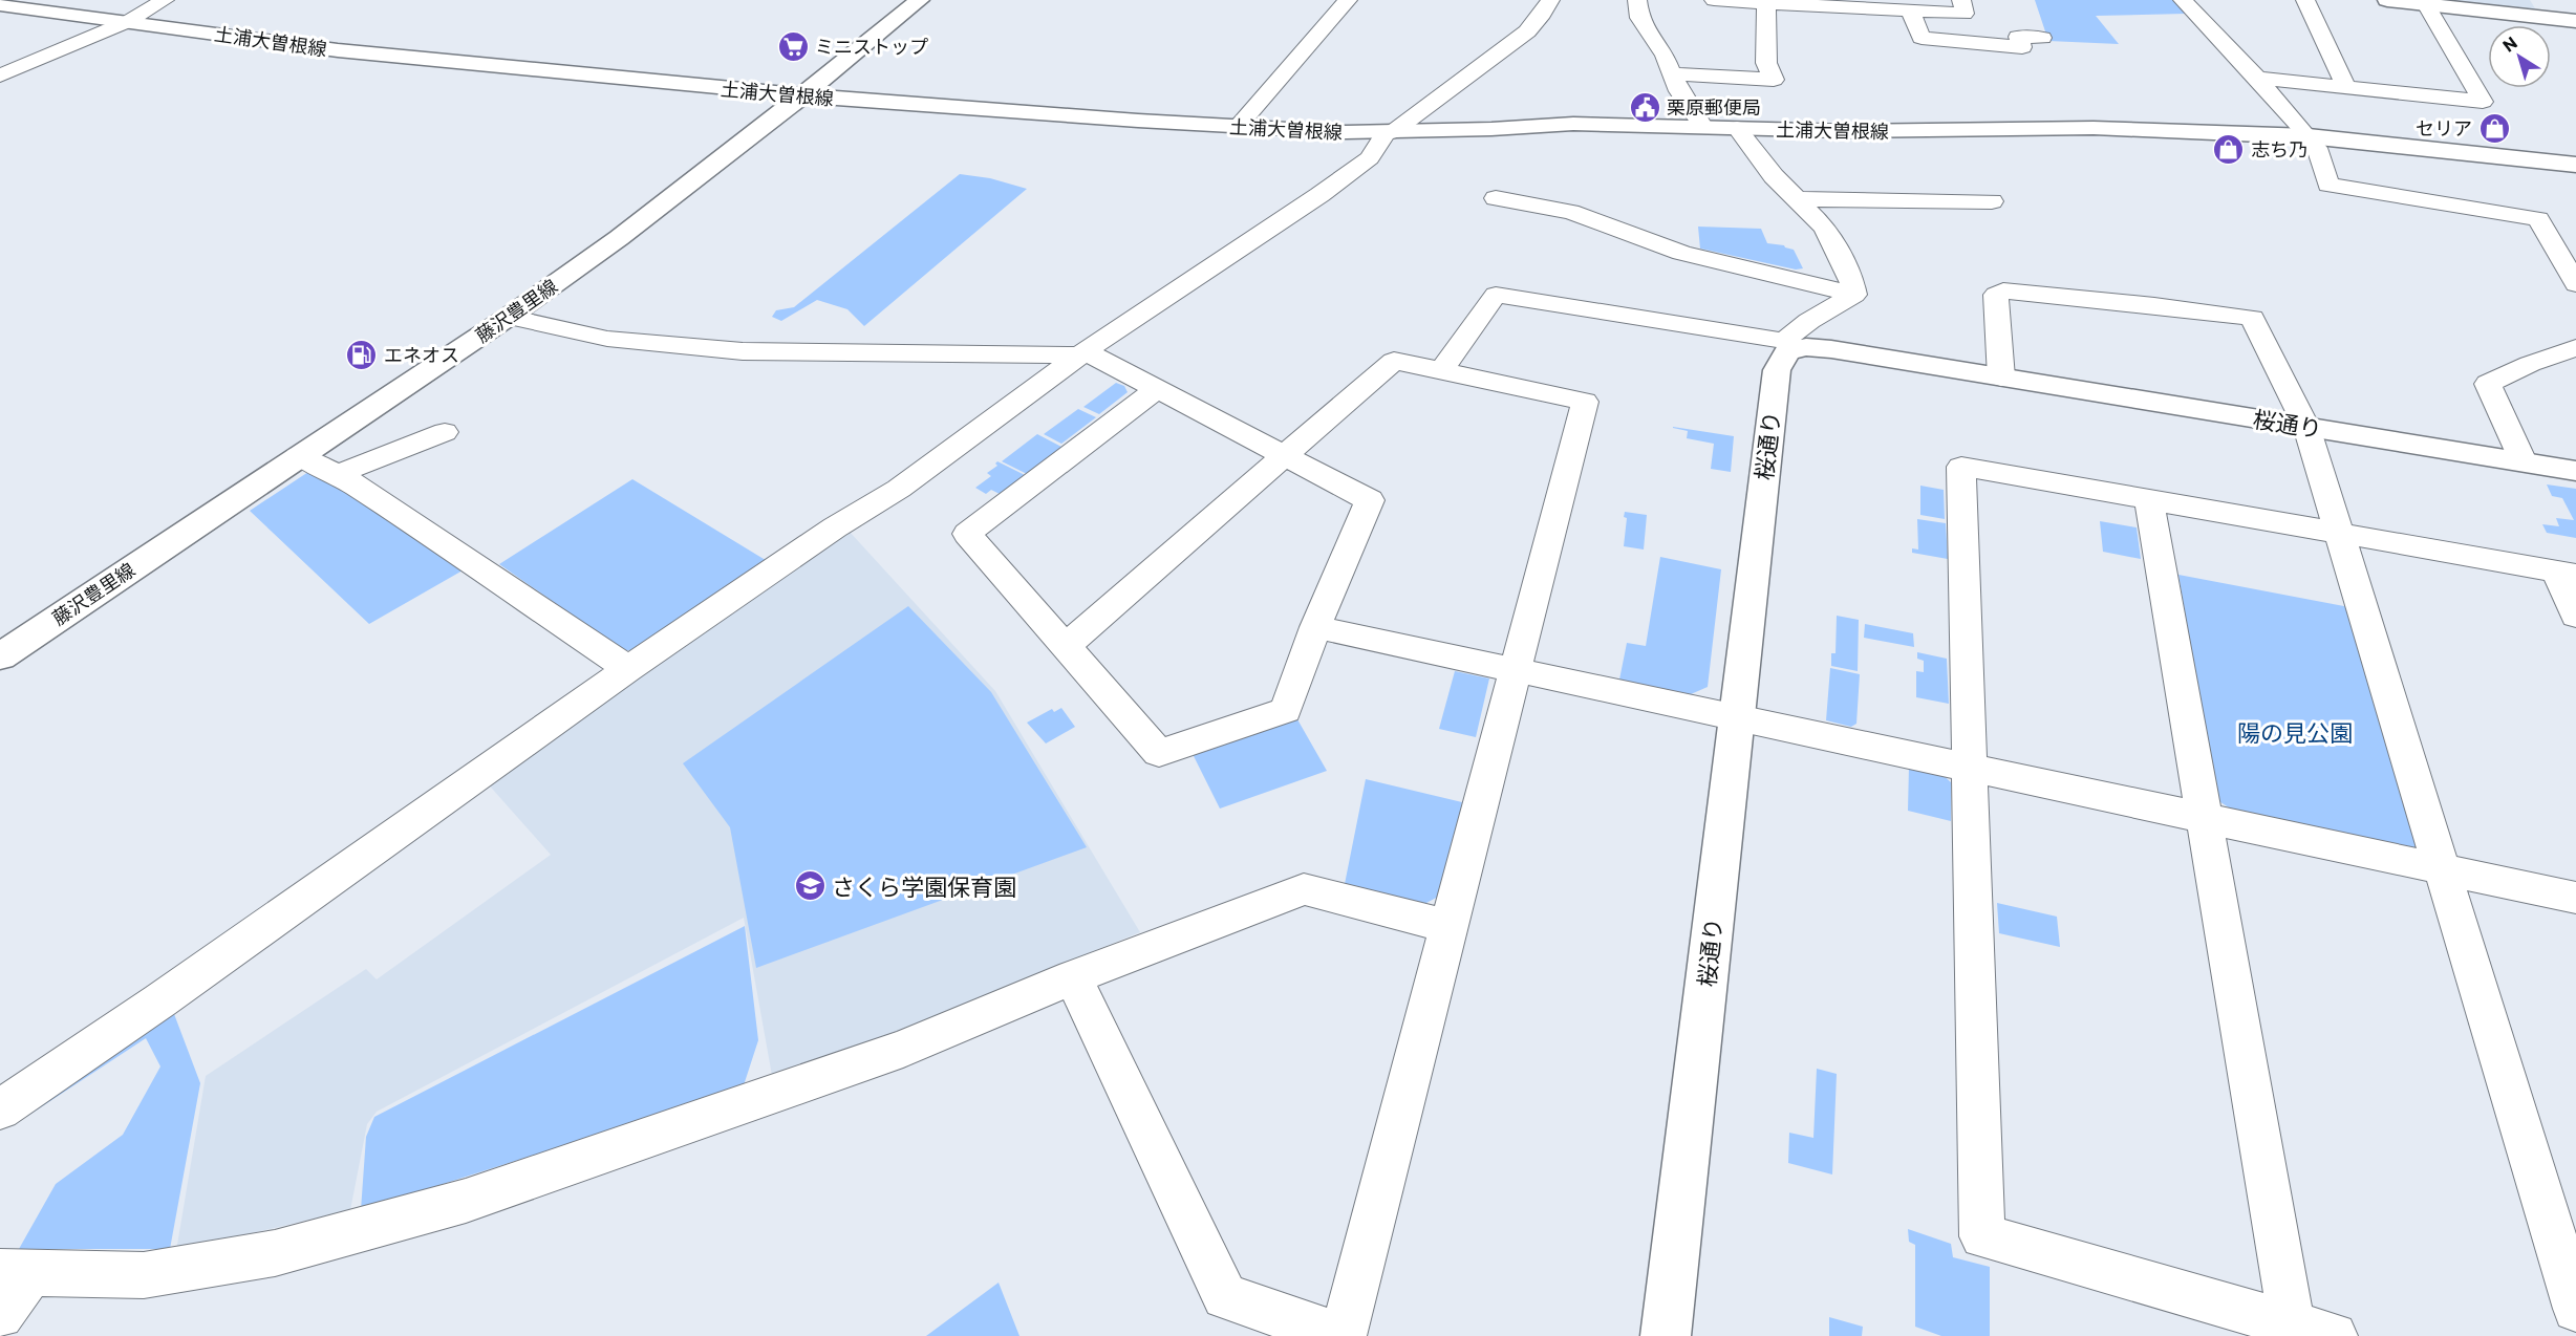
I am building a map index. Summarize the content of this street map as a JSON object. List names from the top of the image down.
{
  "streets": {
    "main road": ["土浦大曽根線", "藤沢豊里線", "桜通り"]
  },
  "crossings": [
    ["土浦大曽根線", "藤沢豊里線"]
  ],
  "parks": ["陽の見公園"],
  "places": {
    "supermarket": ["ミニストップ"],
    "public building": ["栗原郵便局"],
    "shop": ["セリア", "志ち乃"],
    "fuel station": ["エネオス"],
    "school or university": ["さくら学園保育園"]
  },
  "north": "top left"
}
